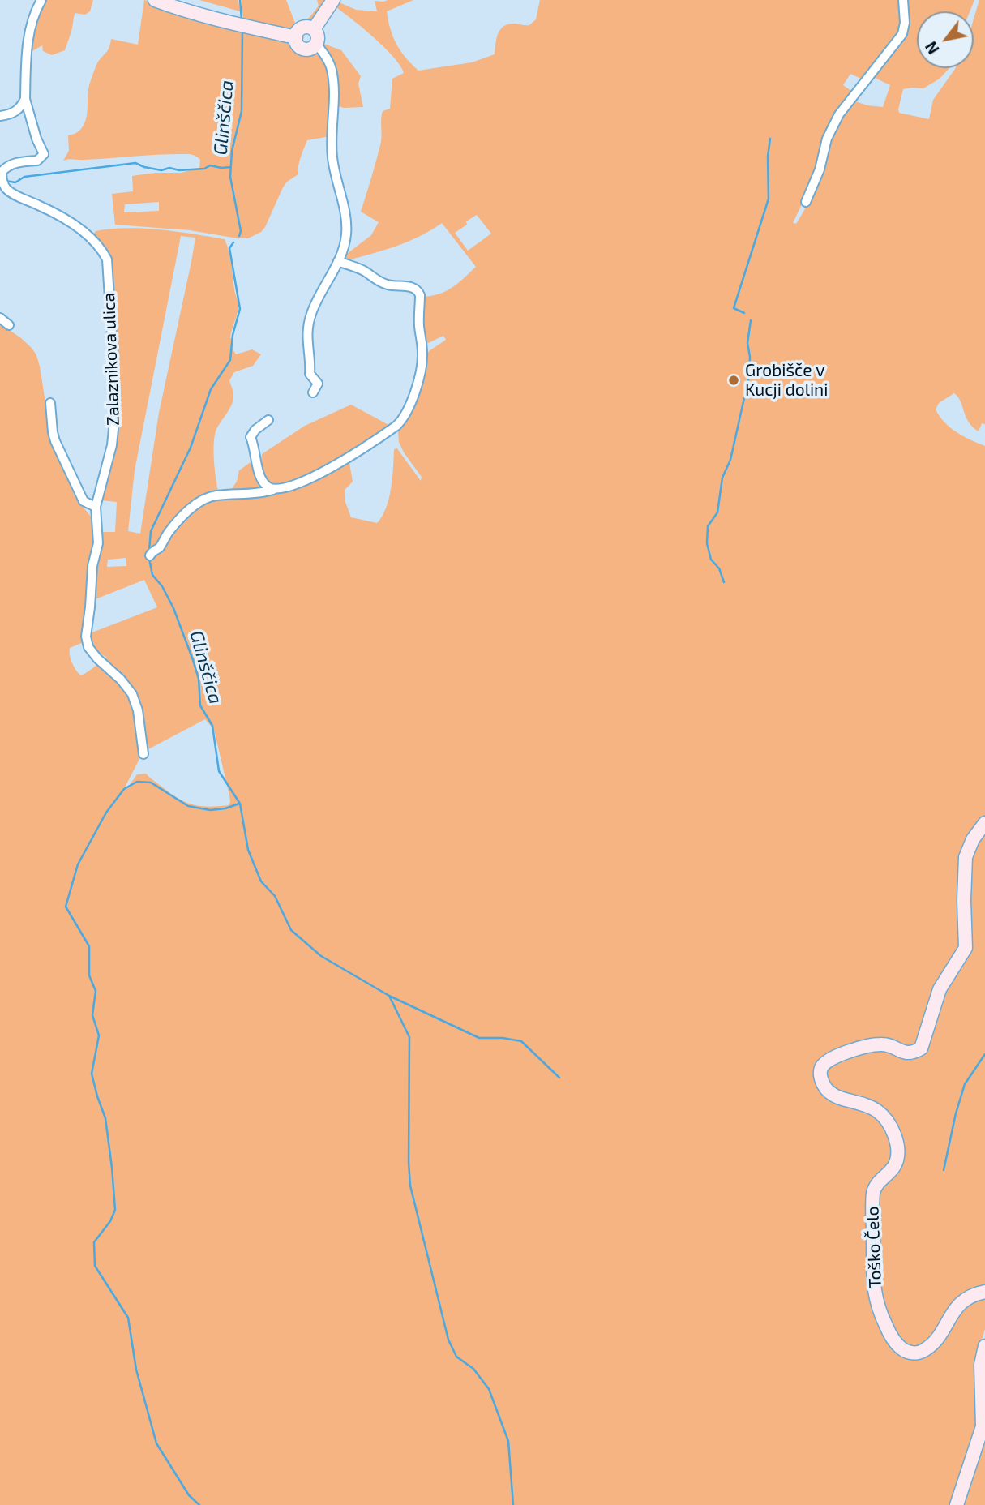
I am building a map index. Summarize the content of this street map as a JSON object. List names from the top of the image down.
{
  "streets": {
    "street": ["Zalaznikova ulica", "Toško Čelo"]
  },
  "water": ["Glinščica"],
  "places": ["Grobišče v Kucji dolini"],
  "north": "bottom left"
}
